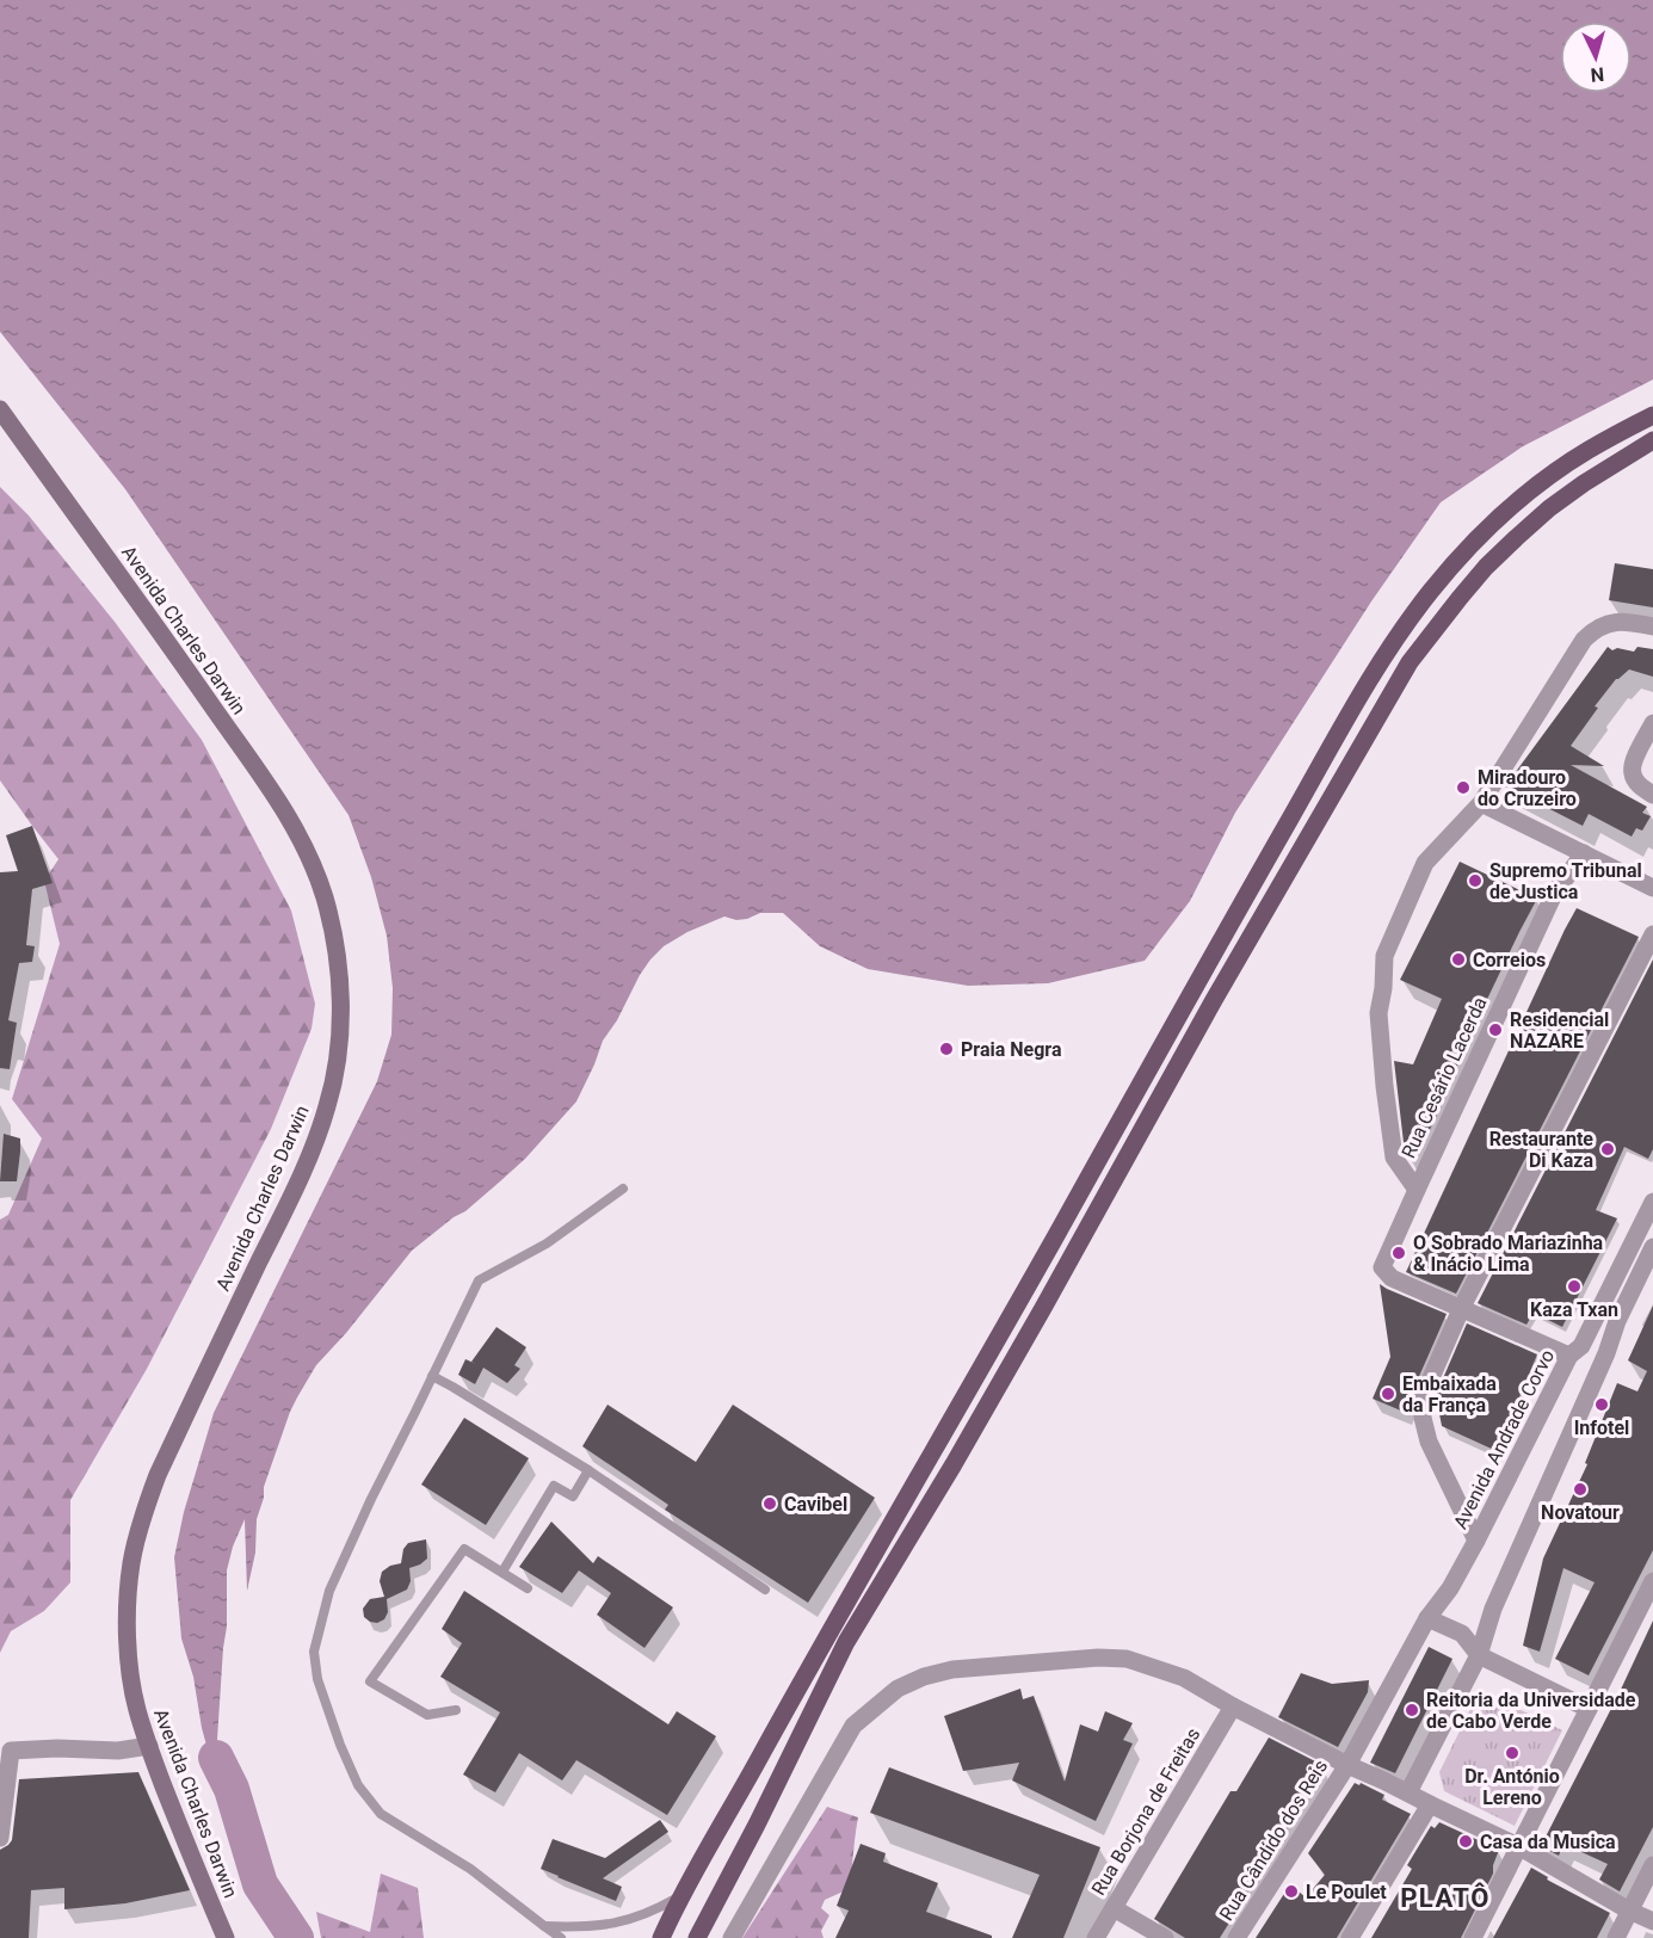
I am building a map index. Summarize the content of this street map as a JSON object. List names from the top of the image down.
{
  "streets": {
    "main road": ["Avenida Charles Darwin"],
    "street": [
      "Rua Cesário Lacerda",
      "Avenida Andrade Corvo",
      "Rua Borjona de Freitas",
      "Rua Cândido dos Reis"
    ]
  },
  "crossings": [
    ["Avenida Andrade Corvo", "Rua Cândido dos Reis"]
  ],
  "districts": ["PLATÔ"],
  "places": [
    "Miradouro do Cruzeiro",
    "Supremo Tribunal de Justica",
    "Correios",
    "Residencial NAZARE",
    "Praia Negra",
    "Restaurante Di Kaza",
    "O Sobrado Mariazinha & Inácio Lima",
    "Kaza Txan",
    "Embaixada da França",
    "Infotel",
    "Novatour",
    "Cavibel",
    "Reitoria da Universidade de Cabo Verde",
    "Dr. António Lereno",
    "Casa da Musica",
    "Le Poulet"
  ],
  "north": "bottom"
}
